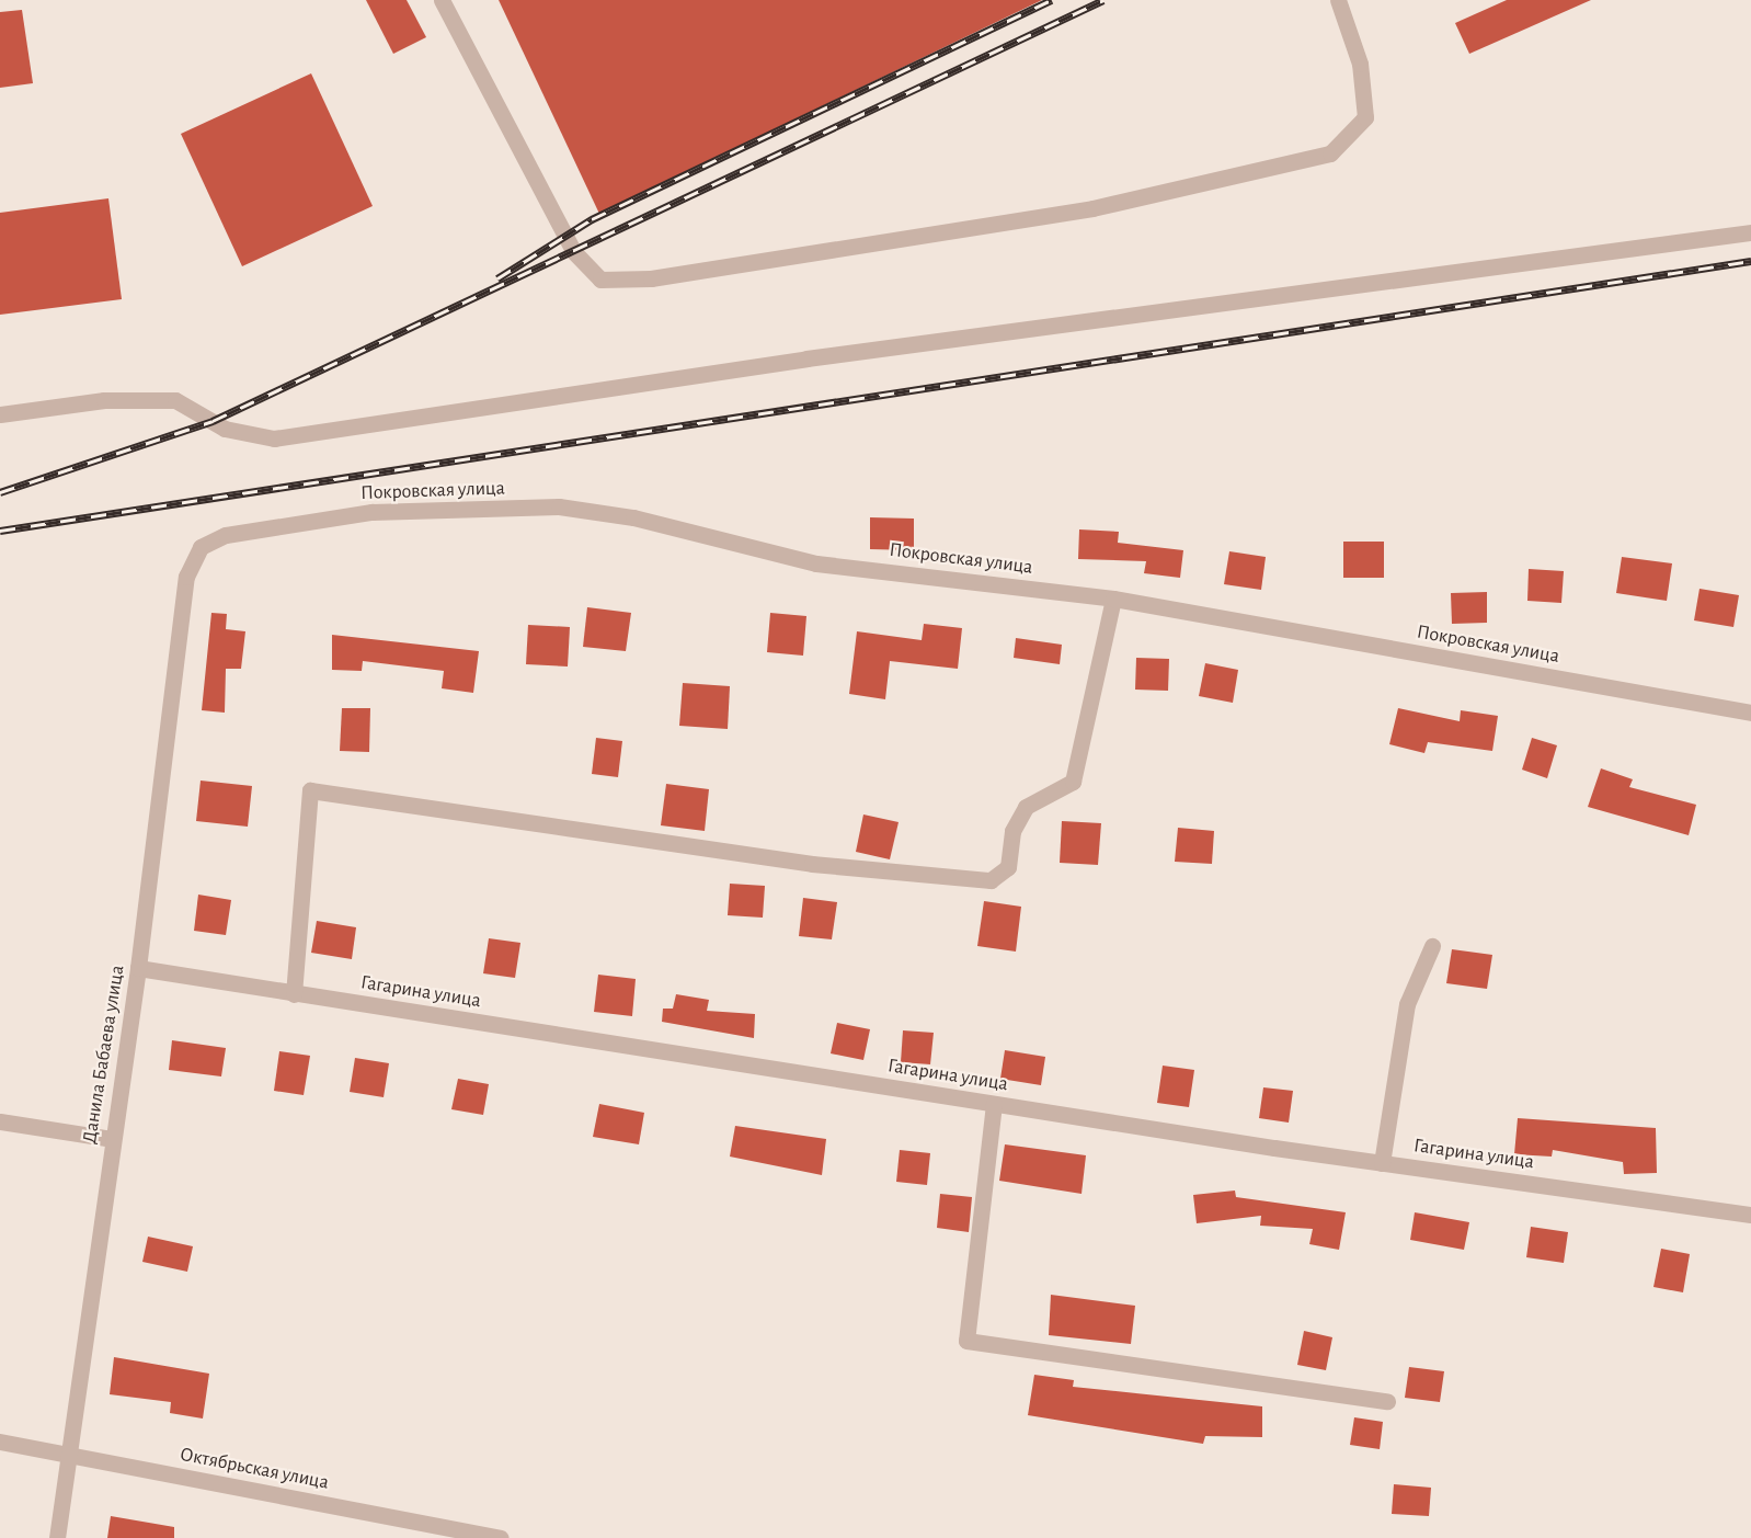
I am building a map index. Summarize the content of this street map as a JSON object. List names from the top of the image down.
{
  "streets": {
    "street": [
      "Покровская улица",
      "Гагарина улица",
      "Данила Бабаева улица",
      "Октябрьская улица"
    ]
  },
  "crossings": [
    ["Покровская улица", "Данила Бабаева улица"],
    ["Гагарина улица", "Данила Бабаева улица"],
    ["Данила Бабаева улица", "Октябрьская улица"]
  ]
}
